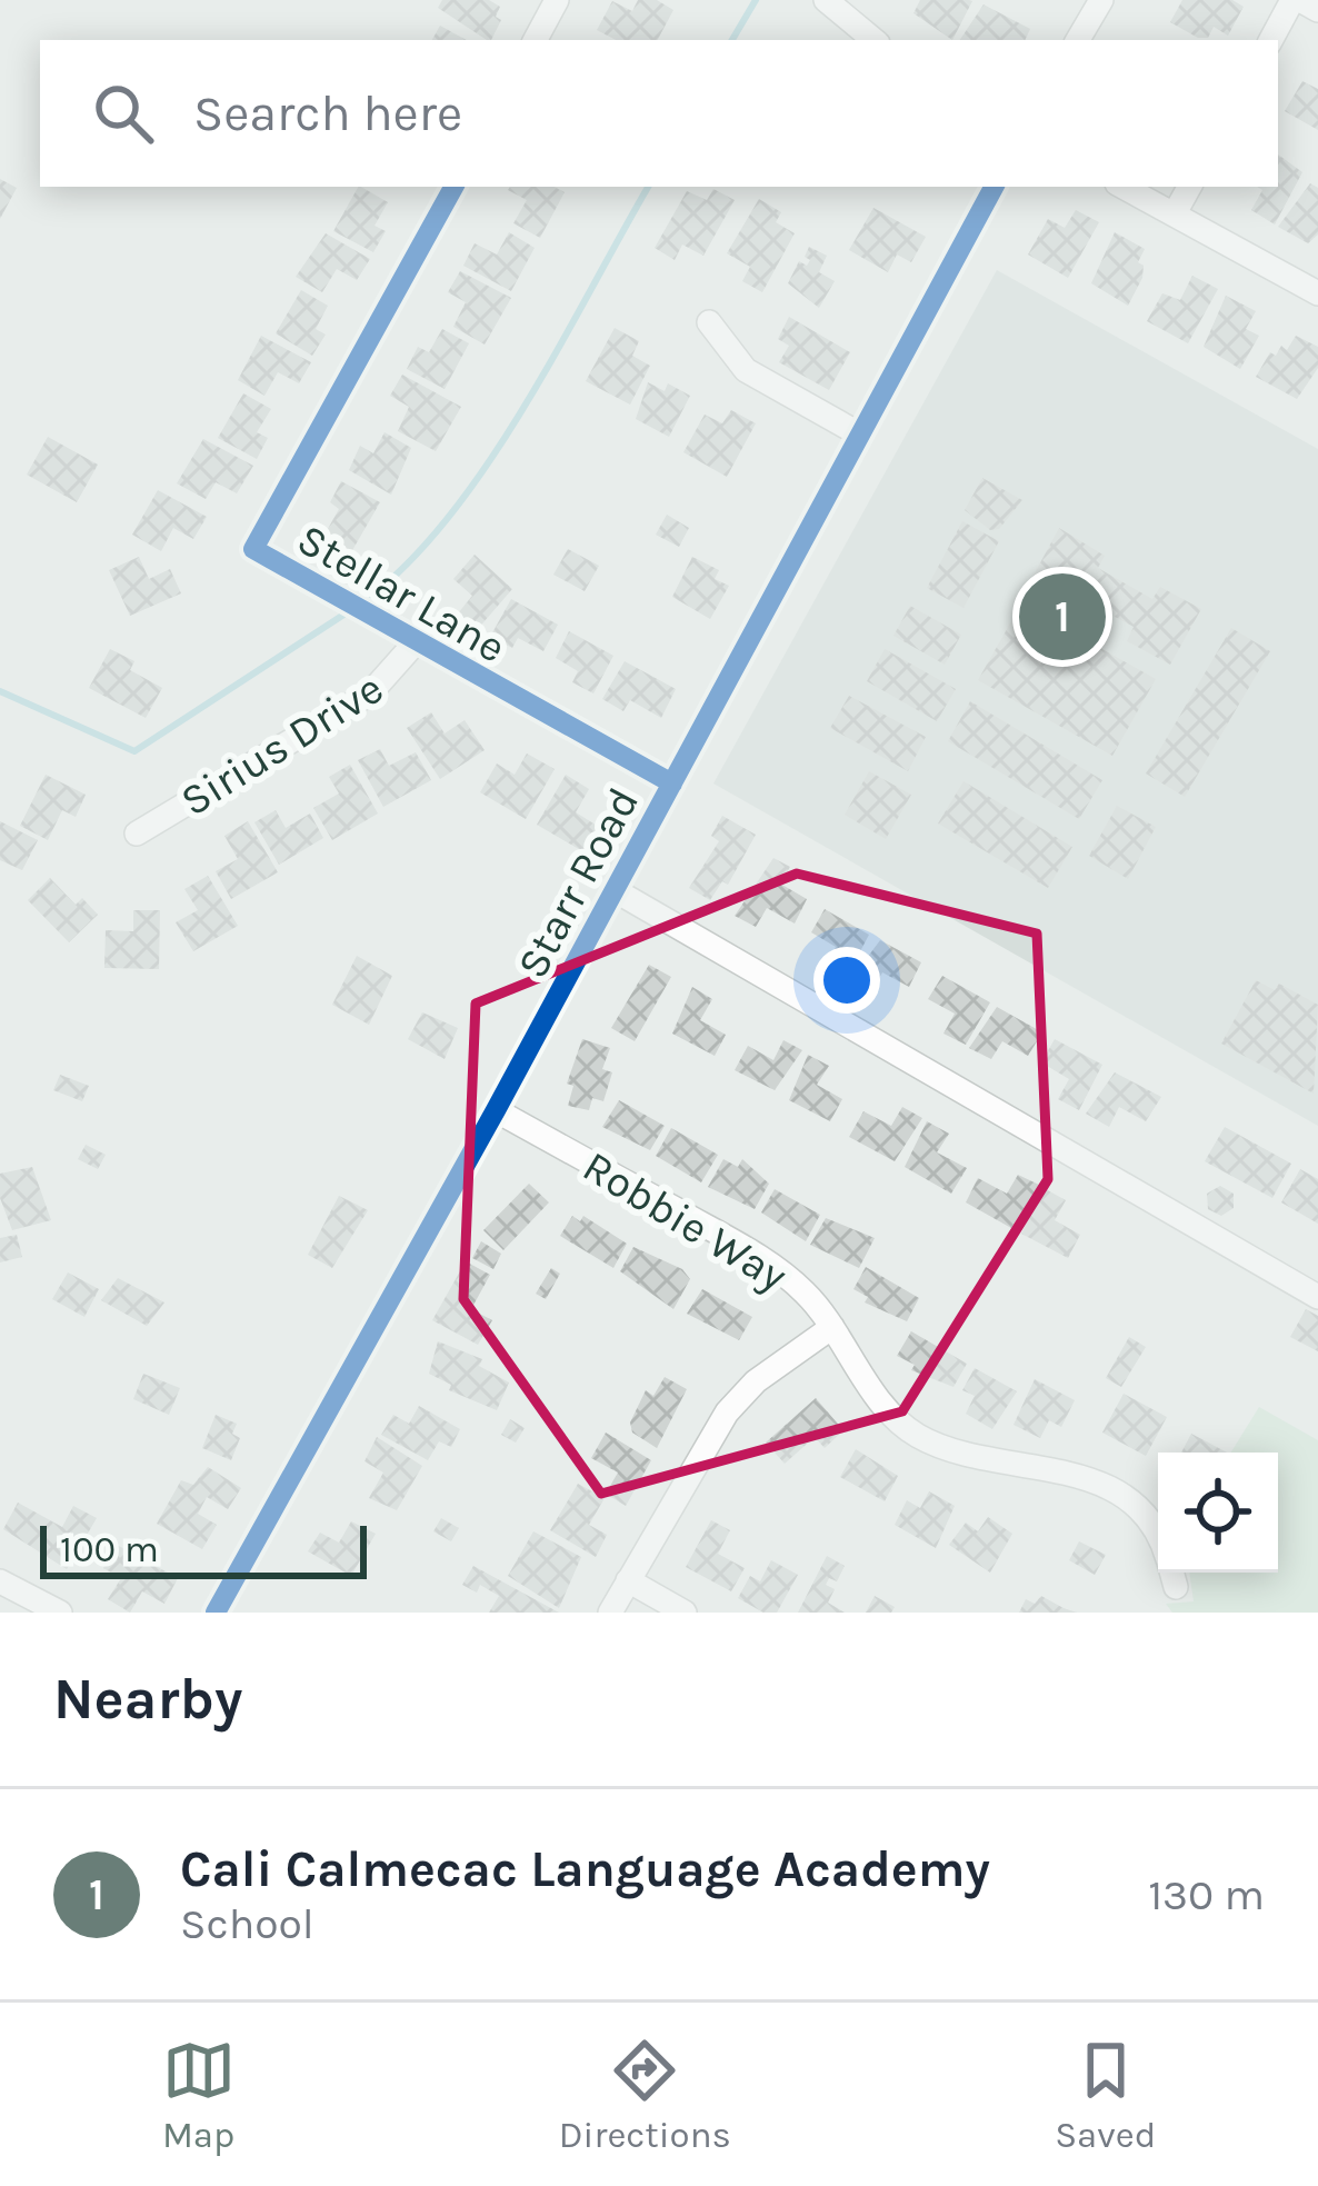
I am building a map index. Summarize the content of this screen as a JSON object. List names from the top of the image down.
{
  "streets": {
    "street": [
      "Stellar Lane",
      "Sirius Drive",
      "Starr Road",
      "Robbie Way"
    ]
  },
  "crossings": [
    ["Stellar Lane", "Sirius Drive"],
    ["Stellar Lane", "Starr Road"],
    ["Starr Road", "Robbie Way"]
  ],
  "scale_bar": "100 m",
  "page": {
    "search": "Search here",
    "pins": "1",
    "scale": "100 m",
    "heading": "Nearby",
    "list": [
      {
        "mark": "1",
        "name": "Cali Calmecac Language Academy",
        "note": "School",
        "value": "130 m"
      }
    ],
    "nav": ["Map", "Directions", "Saved"]
  }
}
